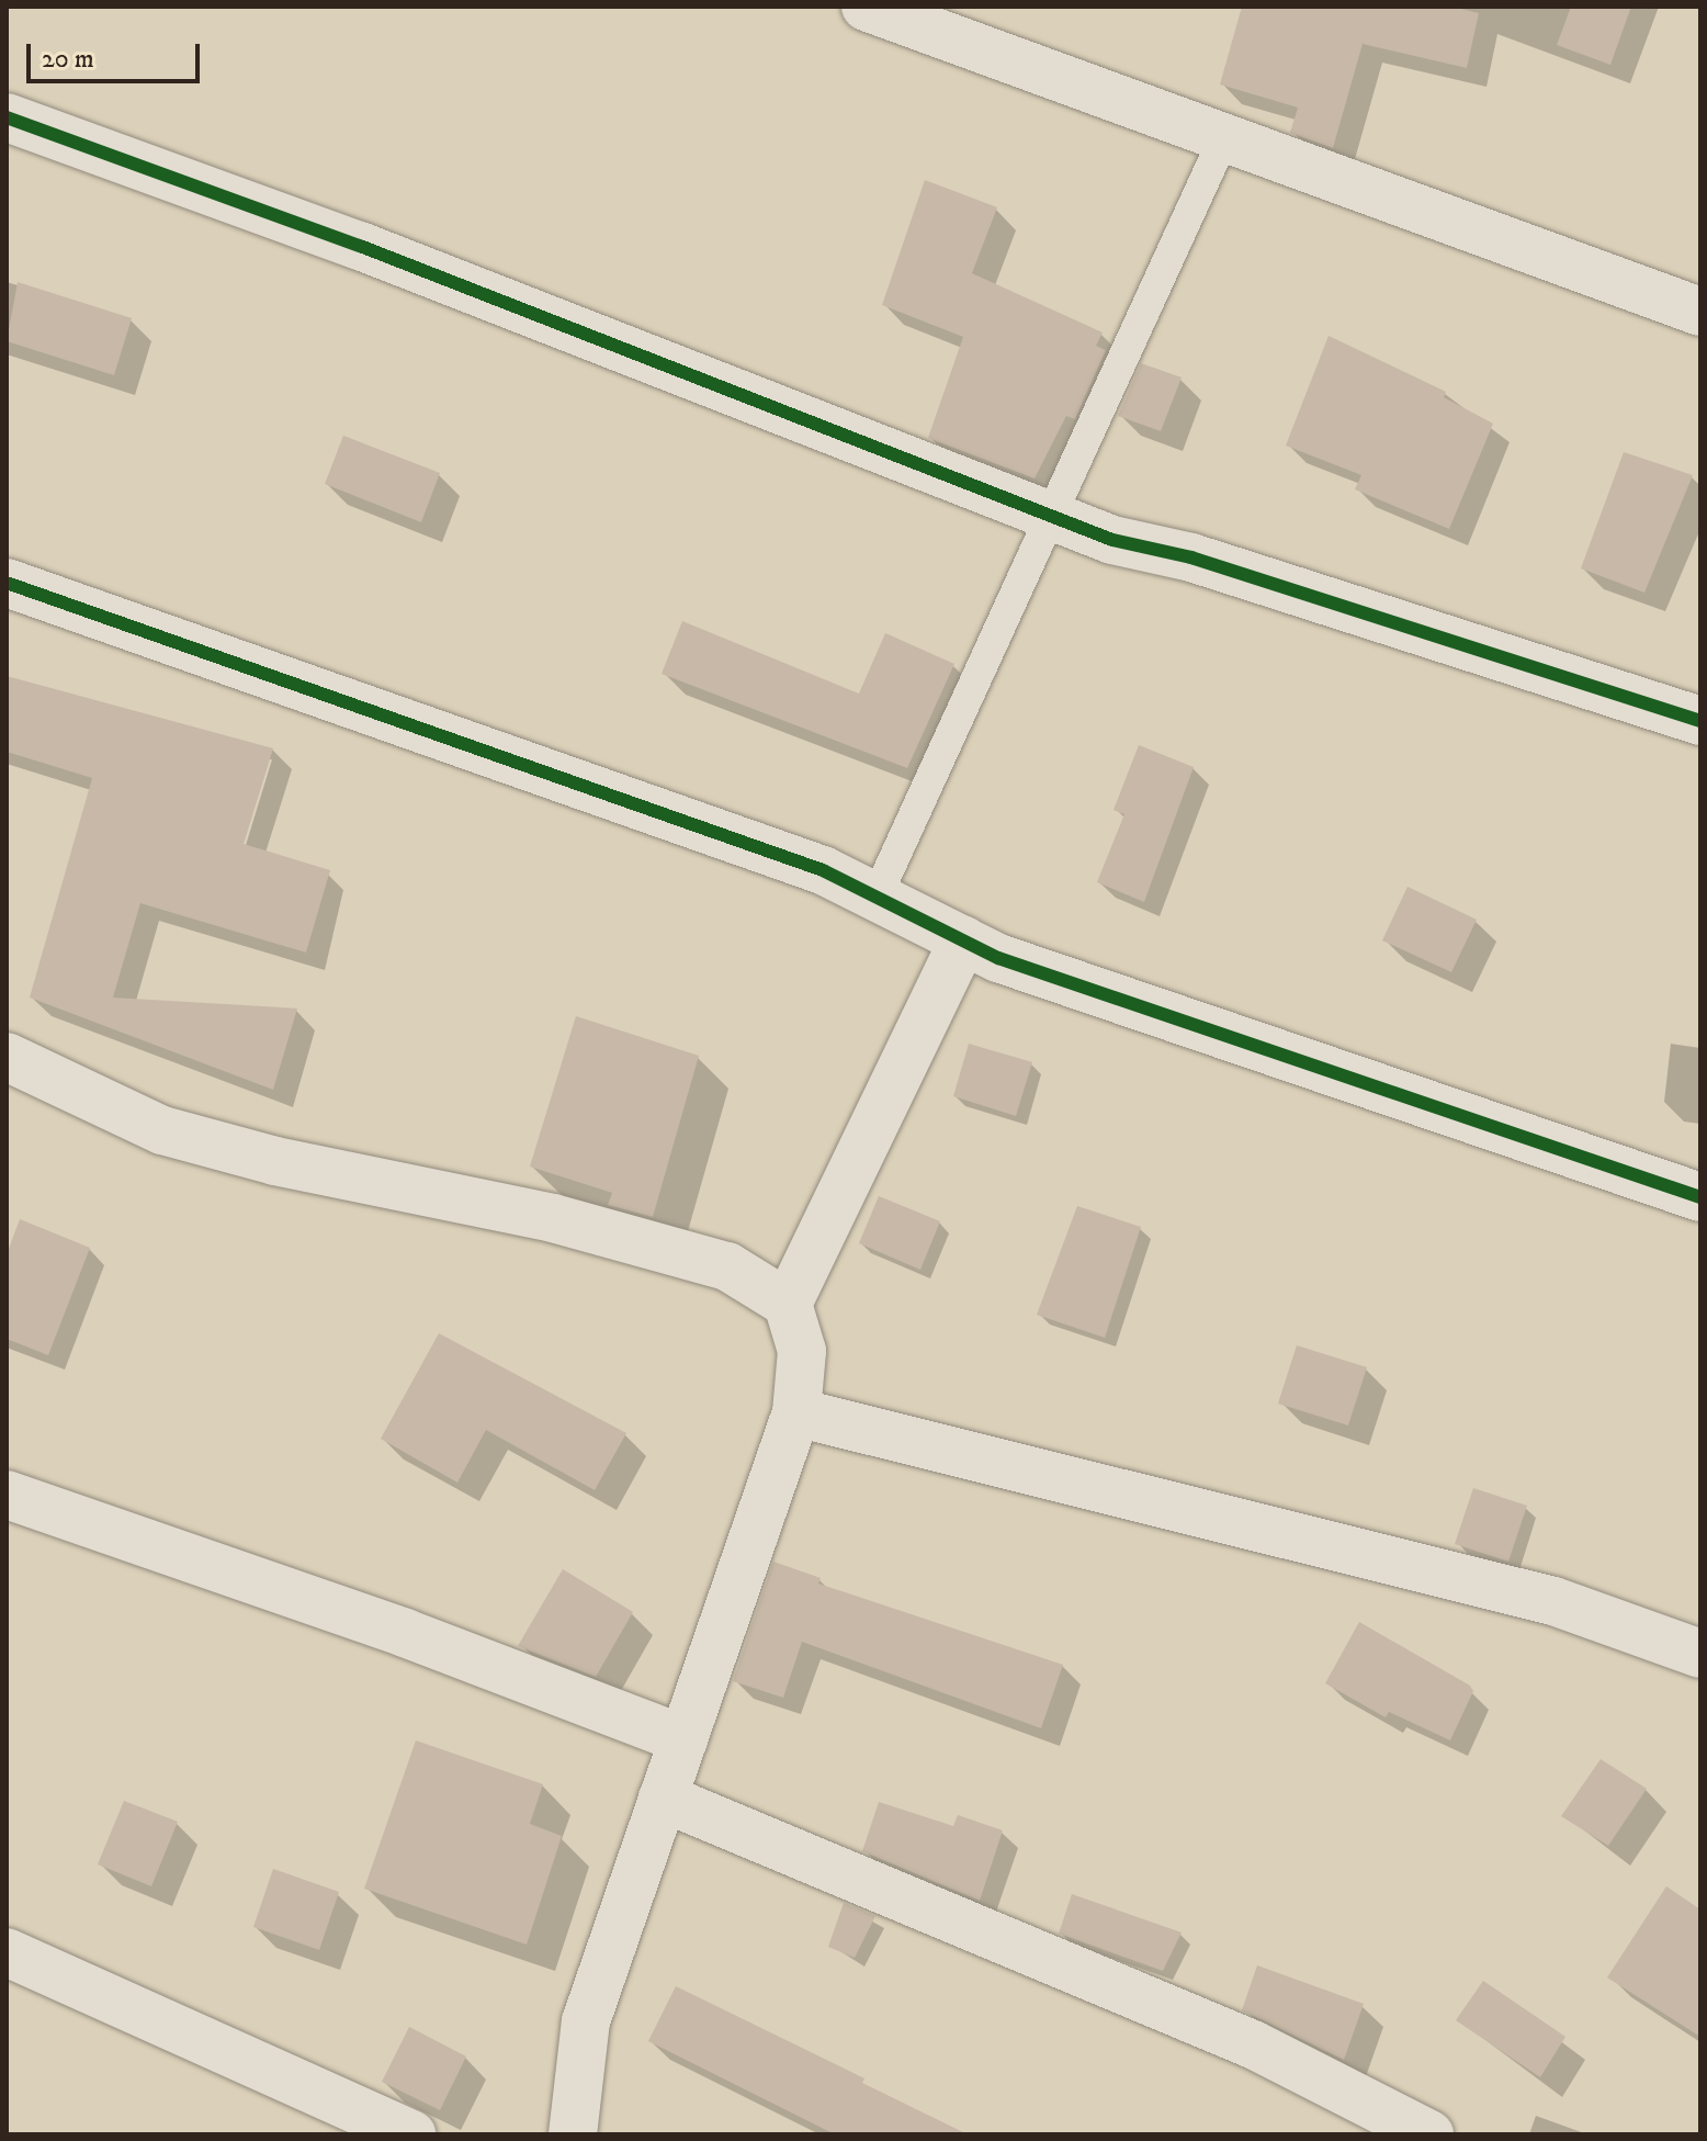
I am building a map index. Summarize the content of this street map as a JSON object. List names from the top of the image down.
{
  "scale_bar": "20 m"
}
